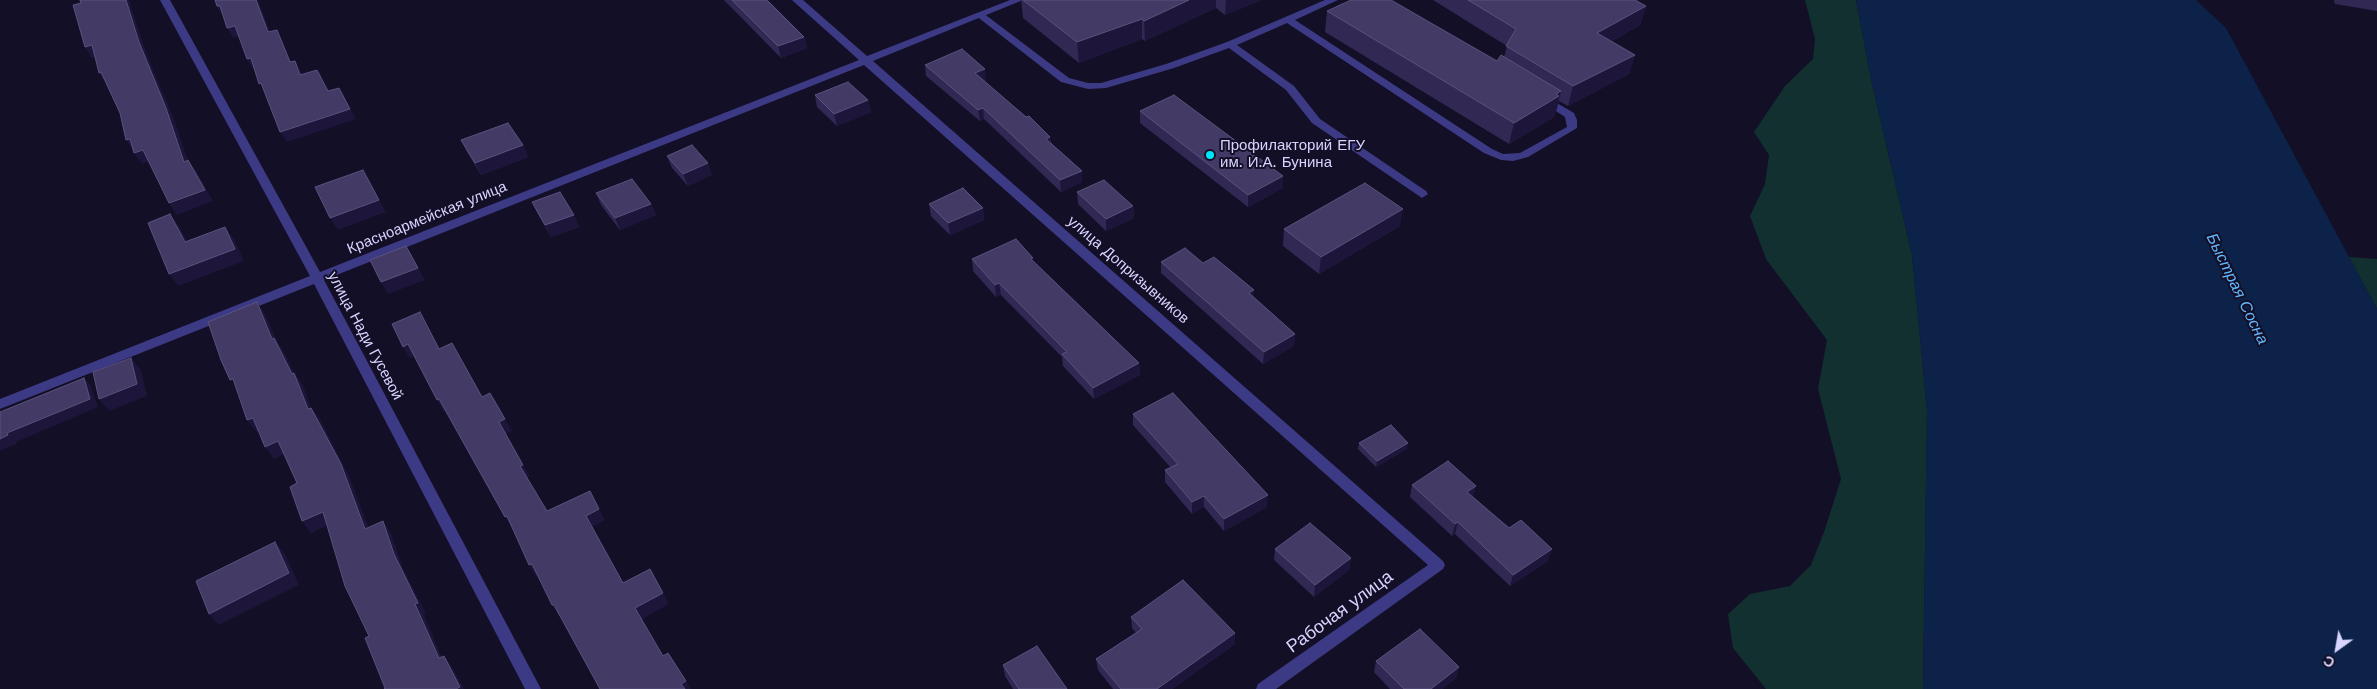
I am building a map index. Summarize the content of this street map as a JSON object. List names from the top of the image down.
{
  "streets": {
    "street": [
      "Красноармейская улица",
      "улица Допризывников",
      "улица Нади Гусевой",
      "Рабочая улица"
    ]
  },
  "crossings": [
    ["Красноармейская улица", "улица Допризывников"],
    ["Красноармейская улица", "улица Нади Гусевой"],
    ["улица Допризывников", "Рабочая улица"]
  ],
  "water": ["Быстрая Сосна"],
  "places": ["Профилакторий ЕГУ им. И.А. Бунина"],
  "north": "bottom left"
}
